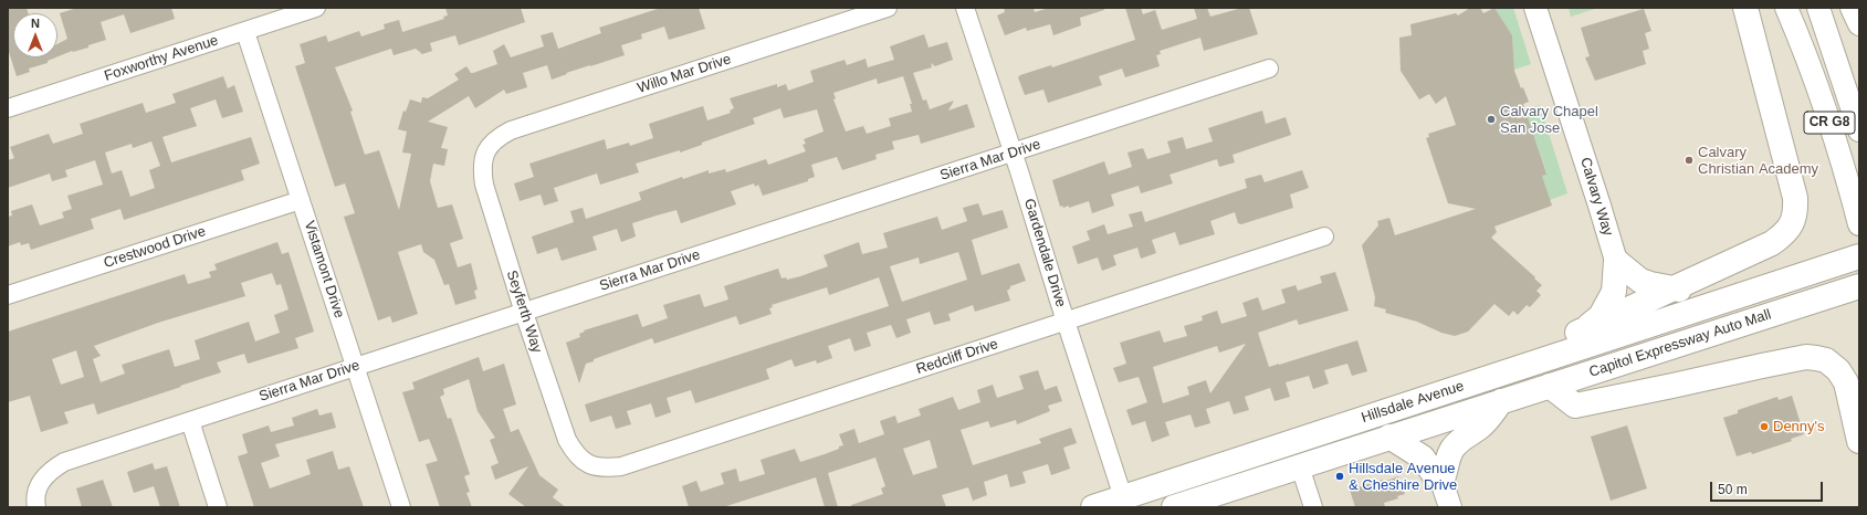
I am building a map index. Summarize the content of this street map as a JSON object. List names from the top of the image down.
{
  "streets": {
    "highway": ["Capitol Expressway Auto Mall", "Hillsdale Avenue"],
    "main road": ["CR G8", "Calvary Way"],
    "street": [
      "Foxworthy Avenue",
      "Willo Mar Drive",
      "Sierra Mar Drive",
      "Crestwood Drive",
      "Gardendale Drive",
      "Vistamont Drive",
      "Seyferth Way",
      "Redcliff Drive"
    ]
  },
  "crossings": [
    ["Foxworthy Avenue", "Vistamont Drive"],
    ["Willo Mar Drive", "Seyferth Way"],
    ["Sierra Mar Drive", "Gardendale Drive"],
    ["Sierra Mar Drive", "Vistamont Drive"],
    ["Sierra Mar Drive", "Seyferth Way"],
    ["Crestwood Drive", "Vistamont Drive"],
    ["Gardendale Drive", "Redcliff Drive"],
    ["Gardendale Drive", "Hillsdale Avenue"],
    ["Seyferth Way", "Redcliff Drive"],
    ["Capitol Expressway Auto Mall", "Hillsdale Avenue"]
  ],
  "places": [
    "Calvary Chapel San Jose",
    "Calvary Christian Academy",
    "Denny's",
    "Hillsdale Avenue & Cheshire Drive"
  ],
  "scale_bar": "50 m",
  "north": "top"
}
